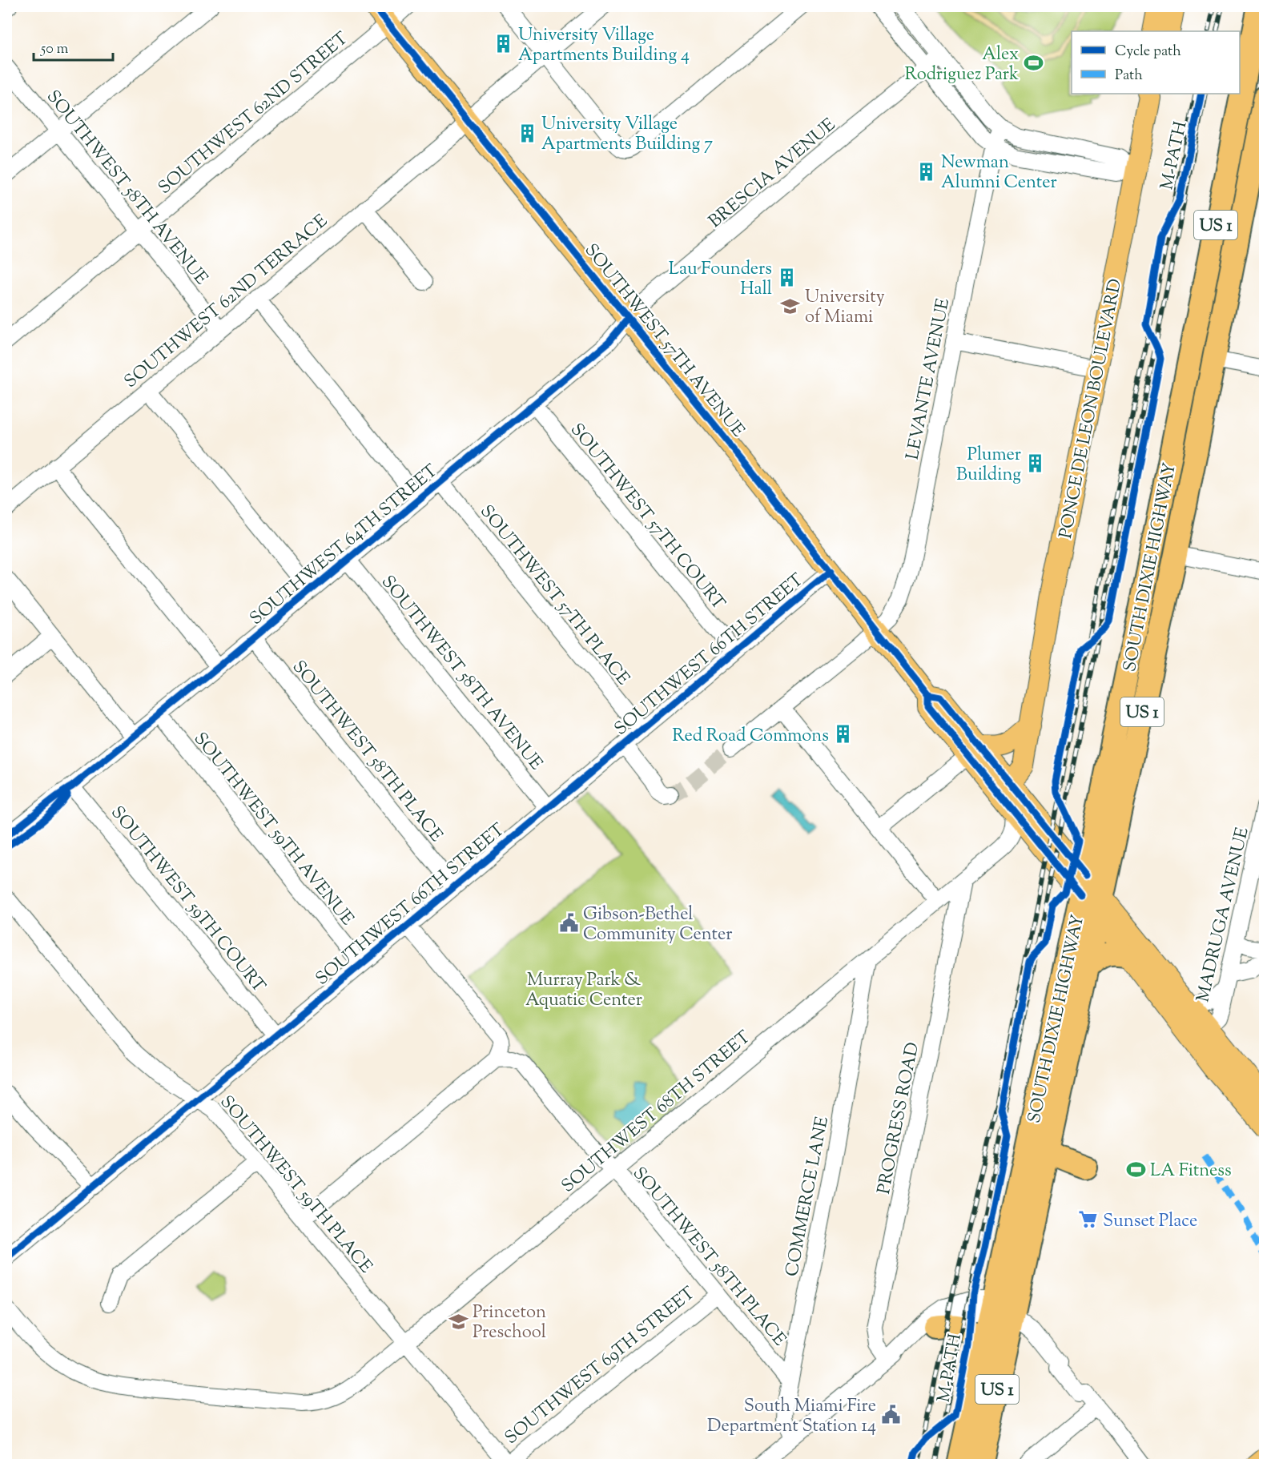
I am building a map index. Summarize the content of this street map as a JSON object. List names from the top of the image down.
{
  "streets": {
    "highway": ["US 1", "SOUTH DIXIE HIGHWAY"],
    "main road": ["SOUTHWEST 57TH AVENUE", "PONCE DE LEON BOULEVARD"],
    "street": [
      "SOUTHWEST 62ND STREET",
      "BRESCIA AVENUE",
      "SOUTHWEST 58TH AVENUE",
      "SOUTHWEST 62ND TERRACE",
      "LEVANTE AVENUE",
      "SOUTHWEST 57TH COURT",
      "SOUTHWEST 64TH STREET",
      "SOUTHWEST 57TH PLACE",
      "SOUTHWEST 66TH STREET",
      "SOUTHWEST 58TH PLACE",
      "SOUTHWEST 59TH AVENUE",
      "SOUTHWEST 59TH COURT",
      "MADRUGA AVENUE",
      "SOUTHWEST 68TH STREET",
      "PROGRESS ROAD",
      "SOUTHWEST 59TH PLACE",
      "COMMERCE LANE",
      "SOUTHWEST 69TH STREET"
    ],
    "cycle path": ["M-PATH"]
  },
  "crossings": [
    ["SOUTHWEST 62ND STREET", "SOUTHWEST 58TH AVENUE"],
    ["SOUTHWEST 62ND STREET", "SOUTHWEST 57TH AVENUE"],
    ["BRESCIA AVENUE", "SOUTHWEST 57TH AVENUE"],
    ["BRESCIA AVENUE", "SOUTHWEST 64TH STREET"],
    ["SOUTHWEST 58TH AVENUE", "SOUTHWEST 62ND TERRACE"],
    ["SOUTHWEST 58TH AVENUE", "SOUTHWEST 64TH STREET"],
    ["SOUTHWEST 58TH AVENUE", "SOUTHWEST 66TH STREET"],
    ["SOUTHWEST 62ND TERRACE", "SOUTHWEST 57TH AVENUE"],
    ["SOUTHWEST 57TH AVENUE", "LEVANTE AVENUE"],
    ["SOUTHWEST 57TH AVENUE", "PONCE DE LEON BOULEVARD"],
    ["SOUTHWEST 57TH AVENUE", "SOUTHWEST 64TH STREET"],
    ["SOUTHWEST 57TH AVENUE", "SOUTH DIXIE HIGHWAY"],
    ["SOUTHWEST 57TH AVENUE", "SOUTHWEST 66TH STREET"],
    ["SOUTHWEST 57TH AVENUE", "MADRUGA AVENUE"],
    ["SOUTHWEST 57TH AVENUE", "SOUTHWEST 68TH STREET"],
    ["SOUTHWEST 57TH COURT", "SOUTHWEST 64TH STREET"],
    ["SOUTHWEST 57TH COURT", "SOUTHWEST 66TH STREET"],
    ["SOUTHWEST 64TH STREET", "SOUTHWEST 57TH PLACE"],
    ["SOUTHWEST 64TH STREET", "SOUTHWEST 58TH PLACE"],
    ["SOUTHWEST 64TH STREET", "SOUTHWEST 59TH AVENUE"],
    ["SOUTHWEST 64TH STREET", "SOUTHWEST 59TH COURT"],
    ["SOUTHWEST 57TH PLACE", "SOUTHWEST 66TH STREET"],
    ["SOUTHWEST 66TH STREET", "SOUTHWEST 58TH PLACE"],
    ["SOUTHWEST 66TH STREET", "SOUTHWEST 59TH AVENUE"],
    ["SOUTHWEST 66TH STREET", "SOUTHWEST 59TH COURT"],
    ["SOUTHWEST 66TH STREET", "SOUTHWEST 59TH PLACE"],
    ["SOUTHWEST 58TH PLACE", "SOUTHWEST 68TH STREET"],
    ["SOUTHWEST 58TH PLACE", "COMMERCE LANE"],
    ["SOUTHWEST 58TH PLACE", "SOUTHWEST 69TH STREET"],
    ["SOUTHWEST 68TH STREET", "PROGRESS ROAD"],
    ["SOUTHWEST 68TH STREET", "SOUTHWEST 59TH PLACE"],
    ["SOUTHWEST 68TH STREET", "COMMERCE LANE"],
    ["SOUTHWEST 59TH PLACE", "SOUTHWEST 69TH STREET"]
  ],
  "parks": ["Murray Park & Aquatic Center"],
  "places": {
    "building": [
      "University Village Apartments Building 4",
      "University Village Apartments Building 7",
      "Newman Alumni Center",
      "Lau Founders Hall",
      "Plumer Building",
      "Red Road Commons"
    ],
    "sports": ["Alex Rodriguez Park", "LA Fitness"],
    "school or university": ["University of Miami", "Princeton Preschool"],
    "public building": ["Gibson-Bethel Community Center", "South Miami Fire Department Station 14"],
    "supermarket": ["Sunset Place"]
  },
  "legend": ["Cycle path", "Path"],
  "scale_bar": "50 m"
}
